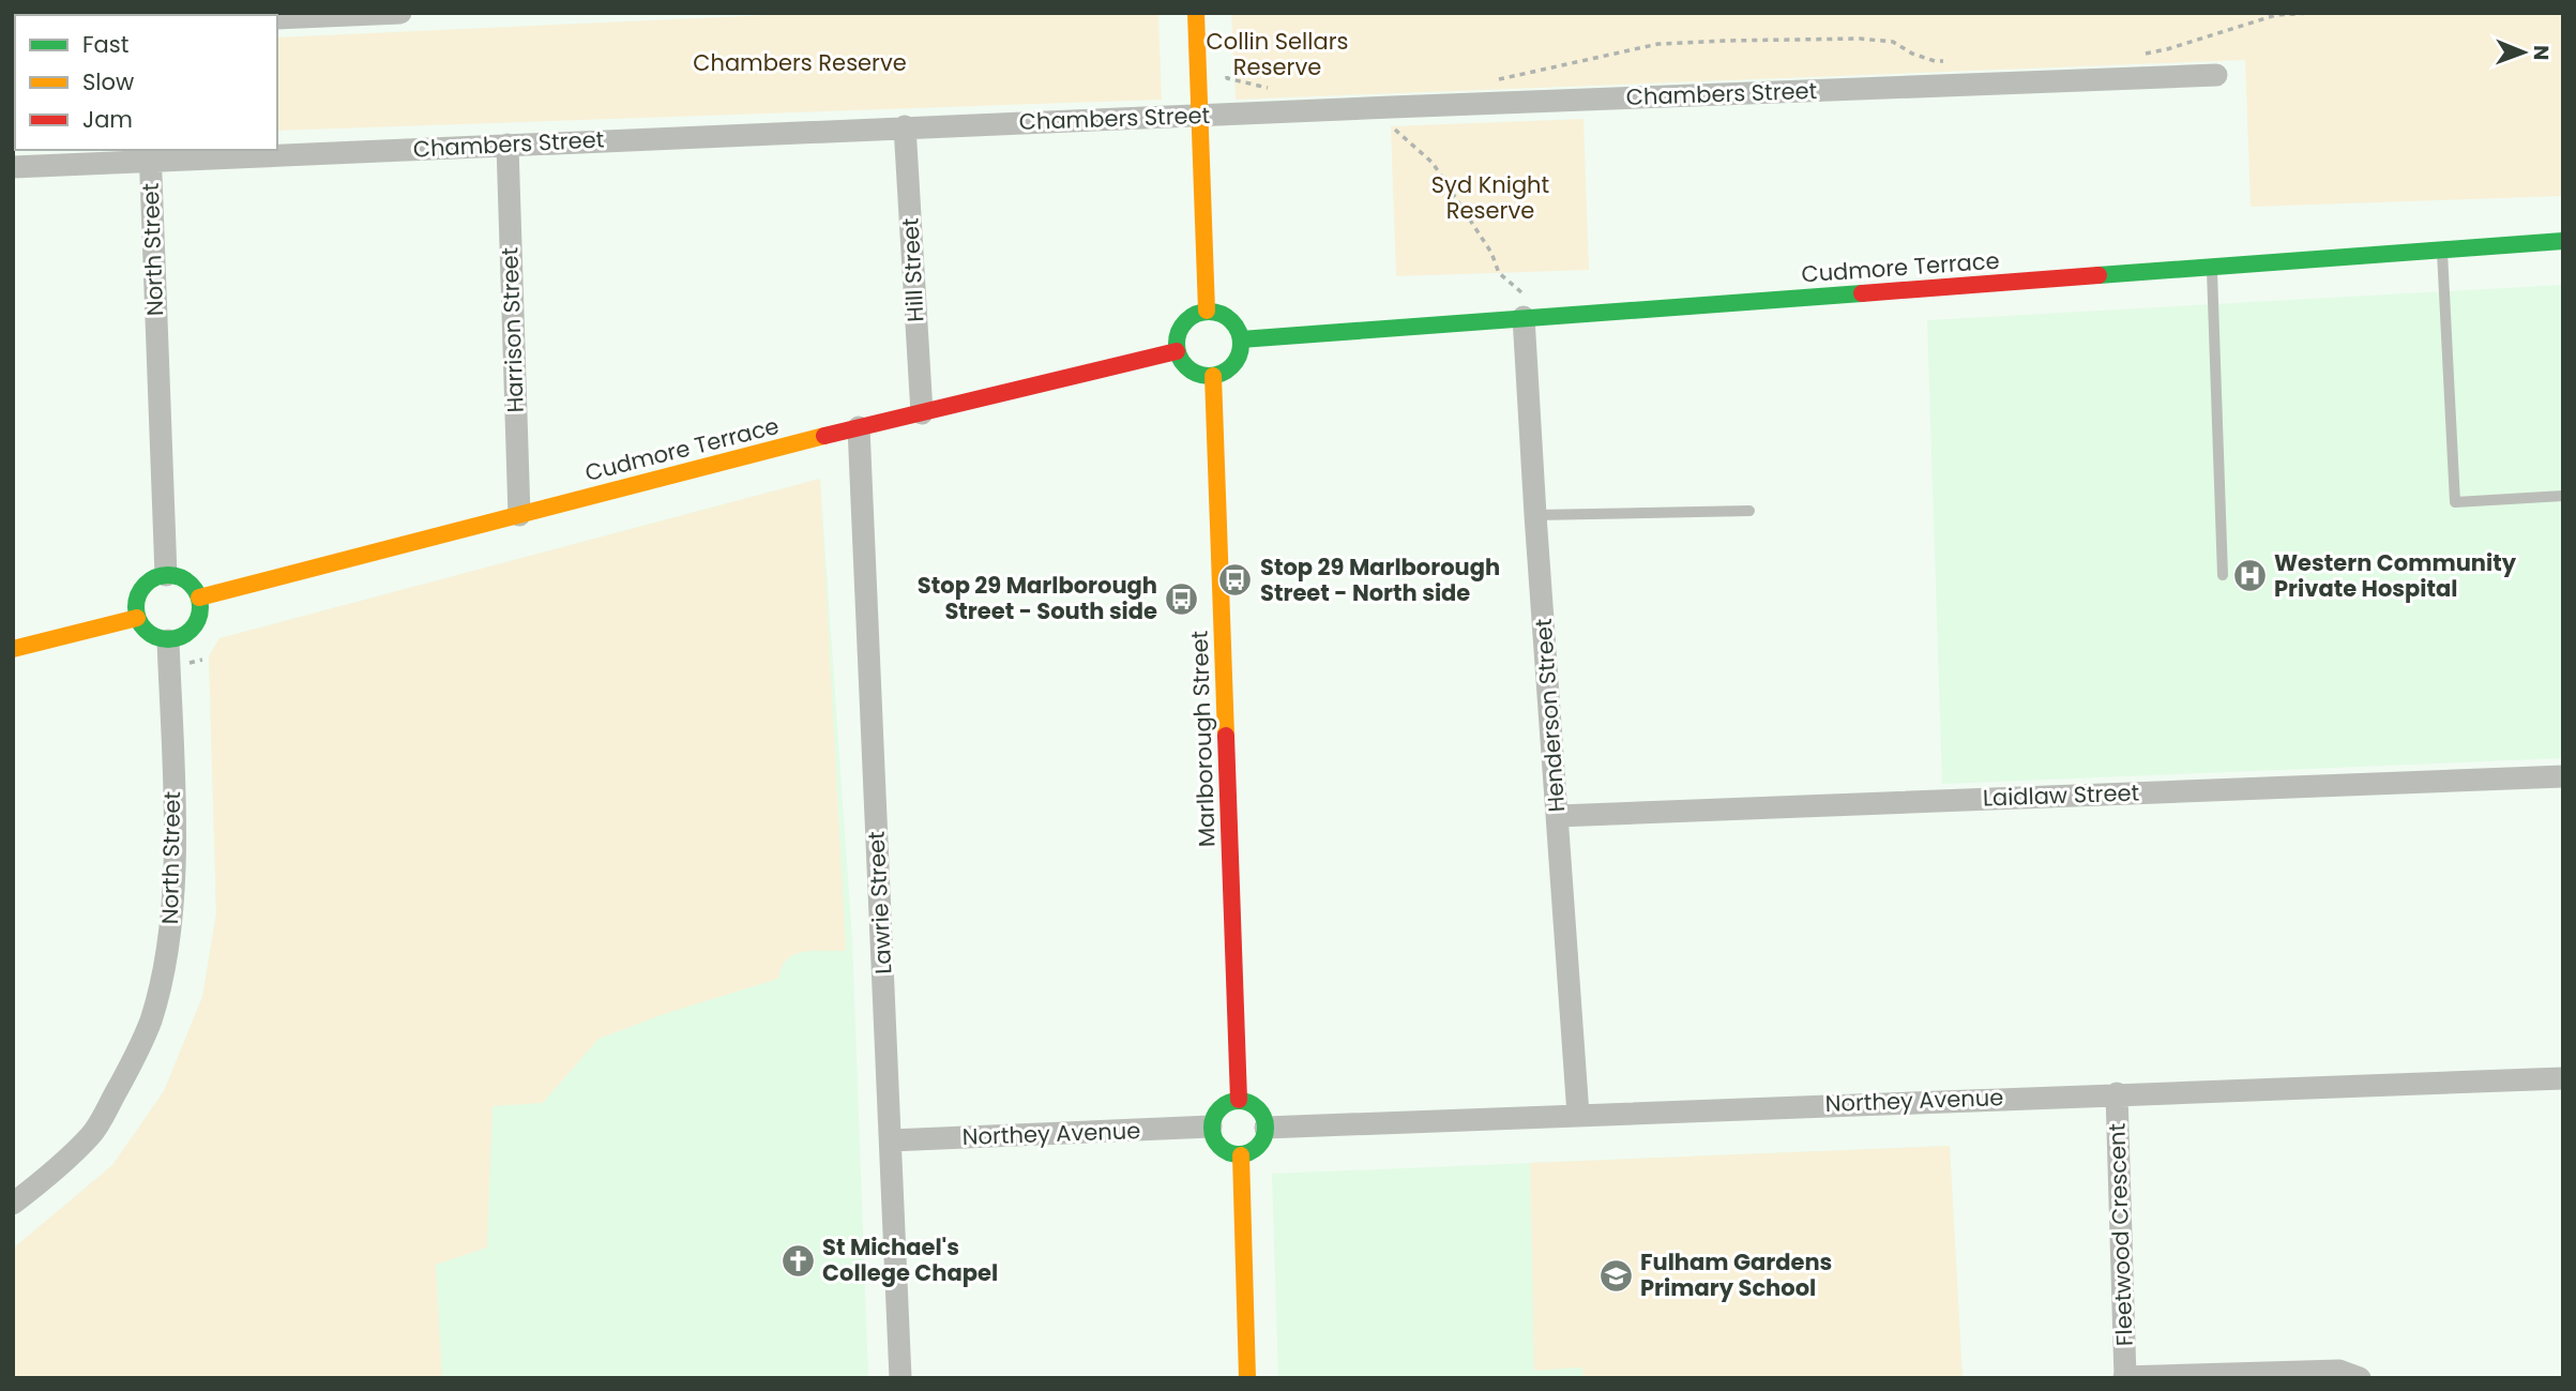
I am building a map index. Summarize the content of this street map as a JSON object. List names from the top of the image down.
{
  "streets": {
    "street": [
      "Chambers Street",
      "North Street",
      "Cudmore Terrace",
      "Hill Street",
      "Harrison Street",
      "Henderson Street",
      "Marlborough Street",
      "Laidlaw Street",
      "Lawrie Street",
      "Northey Avenue",
      "Fleetwood Crescent"
    ]
  },
  "crossings": [
    ["Chambers Street", "North Street"],
    ["Chambers Street", "Hill Street"],
    ["Chambers Street", "Harrison Street"],
    ["North Street", "Cudmore Terrace"],
    ["Cudmore Terrace", "Hill Street"],
    ["Cudmore Terrace", "Harrison Street"],
    ["Cudmore Terrace", "Henderson Street"],
    ["Cudmore Terrace", "Marlborough Street"],
    ["Cudmore Terrace", "Lawrie Street"],
    ["Henderson Street", "Laidlaw Street"],
    ["Henderson Street", "Northey Avenue"],
    ["Marlborough Street", "Northey Avenue"],
    ["Lawrie Street", "Northey Avenue"],
    ["Northey Avenue", "Fleetwood Crescent"]
  ],
  "parks": ["Collin Sellars Reserve", "Chambers Reserve", "Syd Knight Reserve"],
  "places": {
    "hospital": ["Western Community Private Hospital"],
    "bus stop": ["Stop 29 Marlborough Street - North side", "Stop 29 Marlborough Street - South side"],
    "church": ["St Michael's College Chapel"],
    "school or university": ["Fulham Gardens Primary School"]
  },
  "legend": ["Fast", "Slow", "Jam"],
  "north": "right"
}
